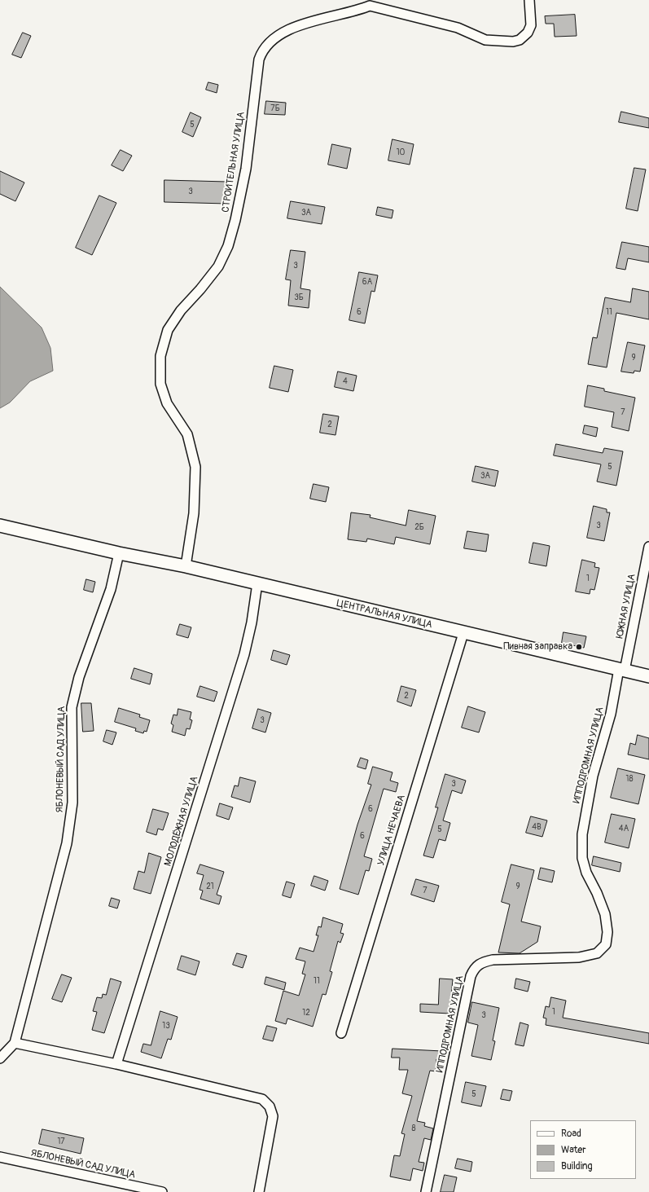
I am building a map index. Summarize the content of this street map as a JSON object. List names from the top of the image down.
{
  "streets": {
    "street": [
      "СТРОИТЕЛЬНАЯ УЛИЦА",
      "ЮЖНАЯ УЛИЦА",
      "ЦЕНТРАЛЬНАЯ УЛИЦА",
      "ИППОДРОМНАЯ УЛИЦА",
      "ЯБЛОНЕВЫЙ САД УЛИЦА",
      "МОЛОДЁЖНАЯ УЛИЦА",
      "УЛИЦА НЕЧАЕВА"
    ]
  },
  "crossings": [
    ["СТРОИТЕЛЬНАЯ УЛИЦА", "ЦЕНТРАЛЬНАЯ УЛИЦА"],
    ["ЮЖНАЯ УЛИЦА", "ЦЕНТРАЛЬНАЯ УЛИЦА"],
    ["ЮЖНАЯ УЛИЦА", "ИППОДРОМНАЯ УЛИЦА"],
    ["ЦЕНТРАЛЬНАЯ УЛИЦА", "ИППОДРОМНАЯ УЛИЦА"],
    ["ЦЕНТРАЛЬНАЯ УЛИЦА", "ЯБЛОНЕВЫЙ САД УЛИЦА"],
    ["ЦЕНТРАЛЬНАЯ УЛИЦА", "МОЛОДЁЖНАЯ УЛИЦА"],
    ["ЦЕНТРАЛЬНАЯ УЛИЦА", "УЛИЦА НЕЧАЕВА"]
  ],
  "places": ["Пивная заправка"],
  "house_numbers": [
    "7Б",
    "5",
    "10",
    "3",
    "3А",
    "3",
    "6А",
    "3Б",
    "6",
    "11",
    "9",
    "4",
    "7",
    "2",
    "5",
    "3А",
    "3",
    "2Б",
    "1",
    "2",
    "3",
    "18",
    "3",
    "6",
    "4В",
    "4А",
    "5",
    "6",
    "21",
    "9",
    "7",
    "11",
    "1",
    "12",
    "3",
    "13",
    "5",
    "8",
    "17"
  ],
  "legend": ["Road", "Water", "Building"]
}
